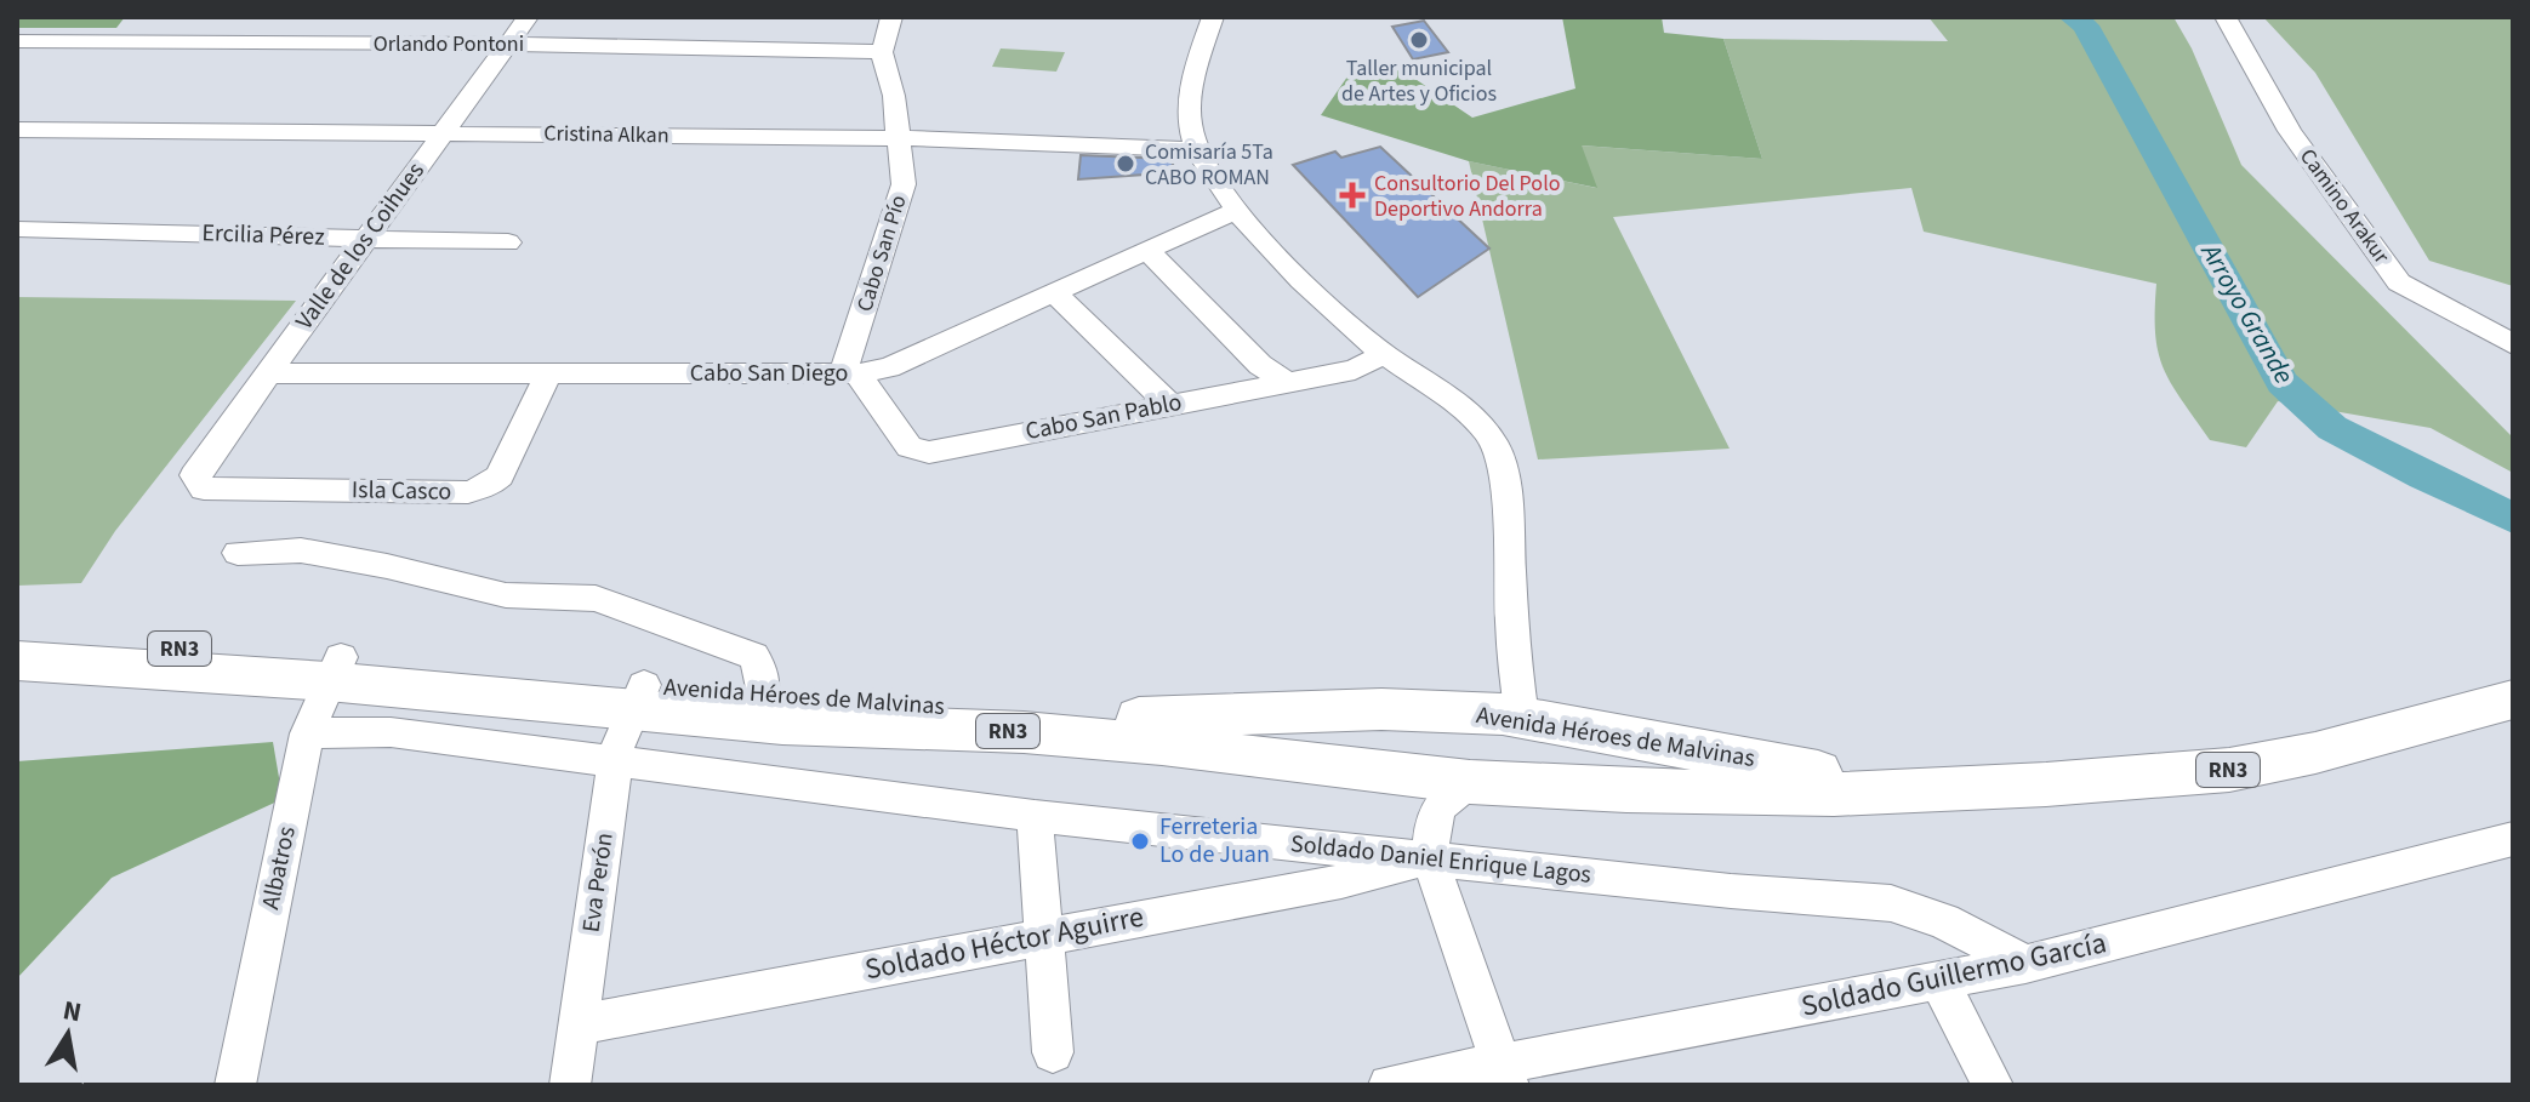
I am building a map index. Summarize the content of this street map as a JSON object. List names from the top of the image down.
{
  "streets": {
    "highway": ["RN3", "Avenida Héroes de Malvinas"],
    "street": [
      "Orlando Pontoni",
      "Cristina Alkan",
      "Camino Arakur",
      "Ercilia Pérez",
      "Valle de los Coihues",
      "Cabo San Pío",
      "Cabo San Diego",
      "Cabo San Pablo",
      "Isla Casco",
      "Soldado Daniel Enrique Lagos",
      "Albatros",
      "Eva Perón",
      "Soldado Héctor Aguirre",
      "Soldado Guillermo García"
    ]
  },
  "crossings": [
    ["Orlando Pontoni", "Valle de los Coihues"],
    ["Orlando Pontoni", "Cabo San Pío"],
    ["Cristina Alkan", "Valle de los Coihues"],
    ["Cristina Alkan", "Cabo San Pío"],
    ["Ercilia Pérez", "Valle de los Coihues"],
    ["Valle de los Coihues", "Cabo San Diego"],
    ["Valle de los Coihues", "Isla Casco"],
    ["Cabo San Pío", "Cabo San Diego"],
    ["Cabo San Pío", "Cabo San Pablo"],
    ["Cabo San Diego", "Cabo San Pablo"],
    ["Cabo San Diego", "Isla Casco"],
    ["Avenida Héroes de Malvinas", "Albatros"],
    ["Avenida Héroes de Malvinas", "Eva Perón"],
    ["Soldado Daniel Enrique Lagos", "Albatros"],
    ["Soldado Daniel Enrique Lagos", "Eva Perón"],
    ["Soldado Daniel Enrique Lagos", "Soldado Héctor Aguirre"],
    ["Soldado Daniel Enrique Lagos", "Soldado Guillermo García"],
    ["Eva Perón", "Soldado Héctor Aguirre"]
  ],
  "water": ["Arroyo Grande"],
  "places": {
    "other": ["Taller municipal de Artes y Oficios", "Comisaría 5Ta CABO ROMAN", "Ferreteria Lo de Juan"],
    "health": ["Consultorio Del Polo Deportivo Andorra"]
  },
  "north": "top"
}
